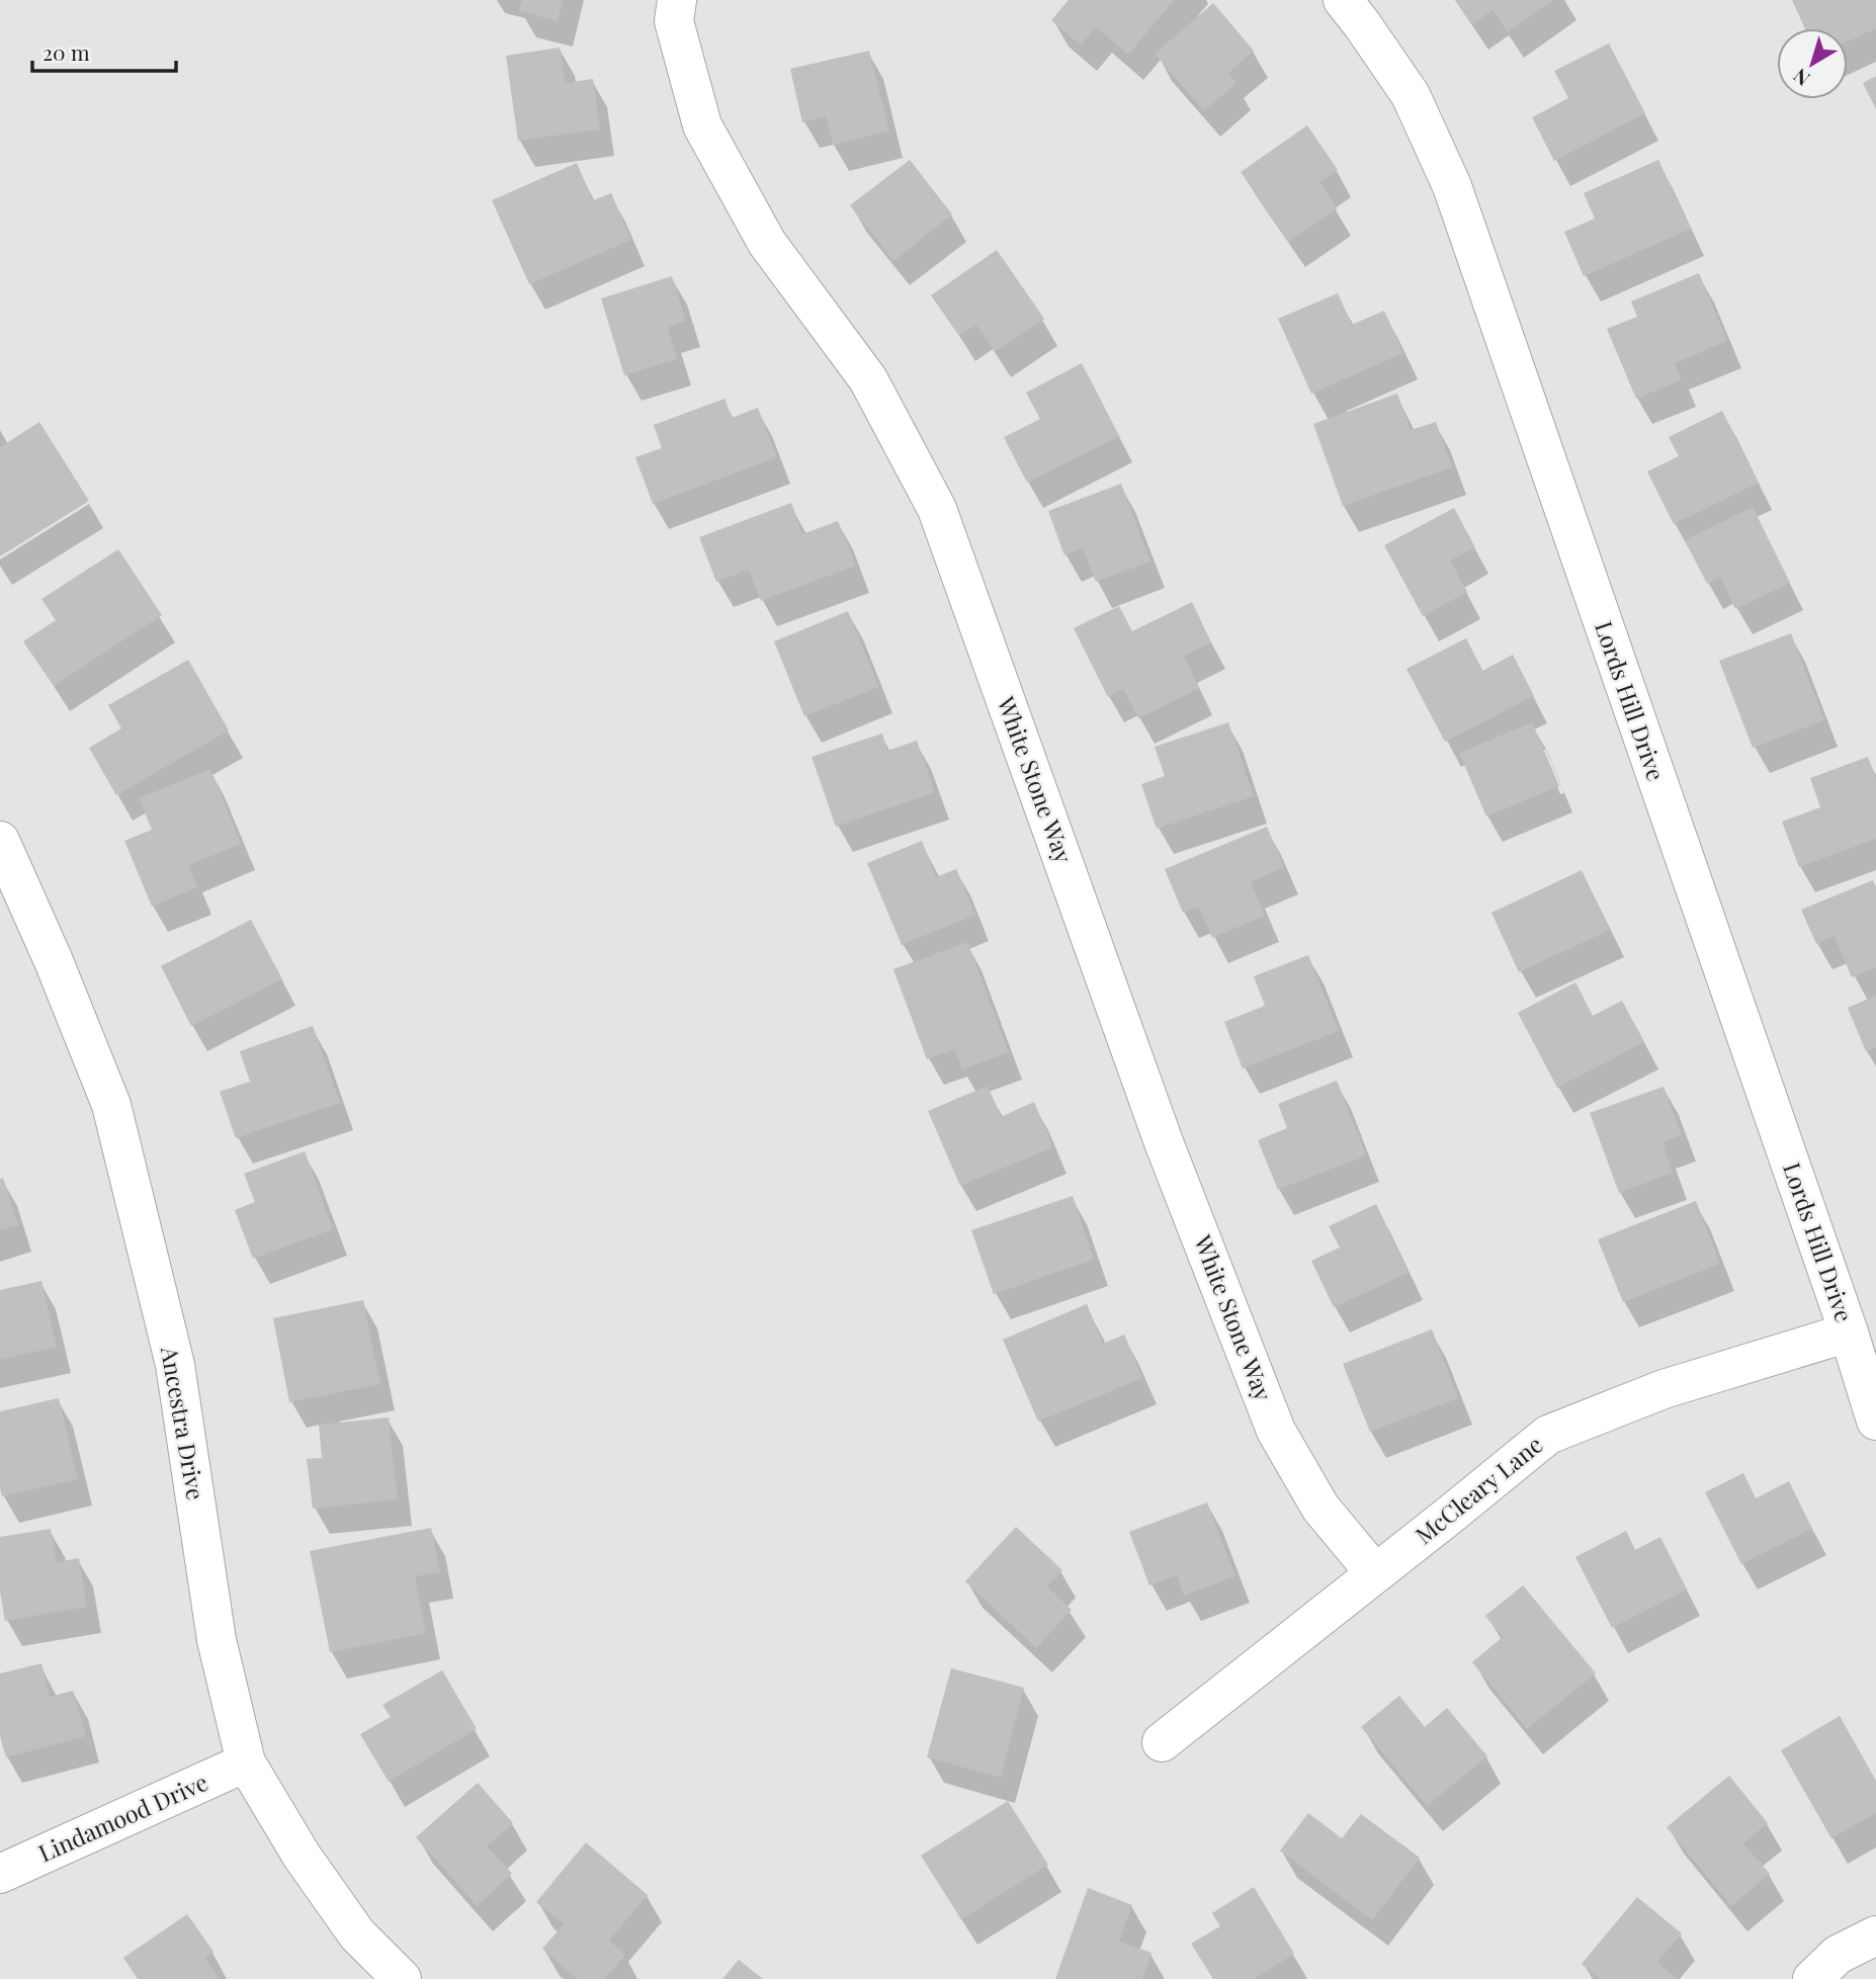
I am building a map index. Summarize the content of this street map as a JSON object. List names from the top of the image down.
{
  "streets": {
    "street": [
      "Lords Hill Drive",
      "White Stone Way",
      "Ancestra Drive",
      "McCleary Lane",
      "Lindamood Drive"
    ]
  },
  "crossings": [
    ["Lords Hill Drive", "McCleary Lane"],
    ["White Stone Way", "McCleary Lane"],
    ["Ancestra Drive", "Lindamood Drive"]
  ],
  "scale_bar": "20 m",
  "north": "bottom left"
}
